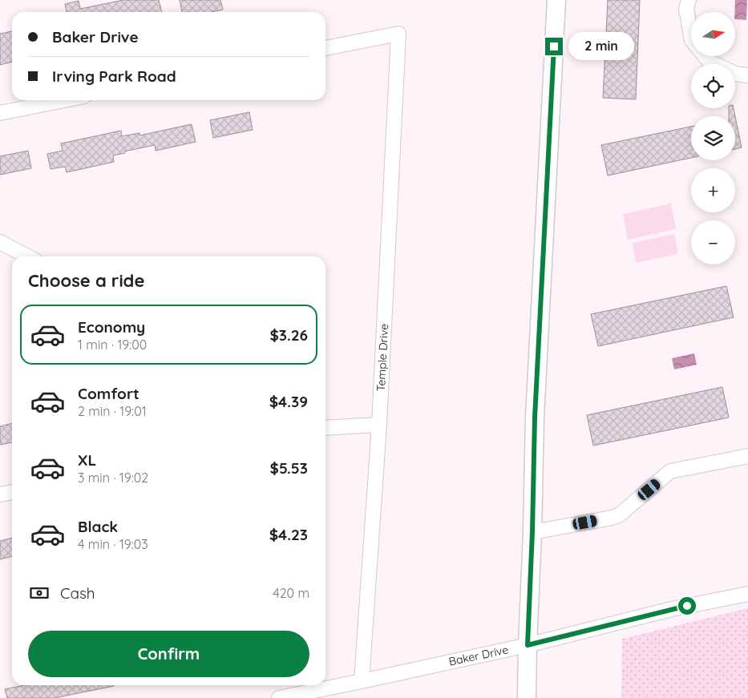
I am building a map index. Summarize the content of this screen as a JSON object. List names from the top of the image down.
{
  "streets": {
    "street": ["Temple Drive", "Baker Drive"]
  },
  "crossings": [
    ["Temple Drive", "Baker Drive"]
  ],
  "north": "right",
  "page": {
    "map_buttons": ["+", "−"],
    "banner": ["Baker Drive", "Irving Park Road"],
    "bubble": "2 min",
    "heading": "Choose a ride",
    "list": [
      {
        "name": "Economy",
        "note": "1 min · 19:00",
        "value": "$3.26"
      },
      {
        "name": "Comfort",
        "note": "2 min · 19:01",
        "value": "$4.39"
      },
      {
        "name": "XL",
        "note": "3 min · 19:02",
        "value": "$5.53"
      },
      {
        "name": "Black",
        "note": "4 min · 19:03",
        "value": "$4.23"
      }
    ],
    "pay": ["Cash", "420 m"],
    "buttons": "Confirm"
  }
}
